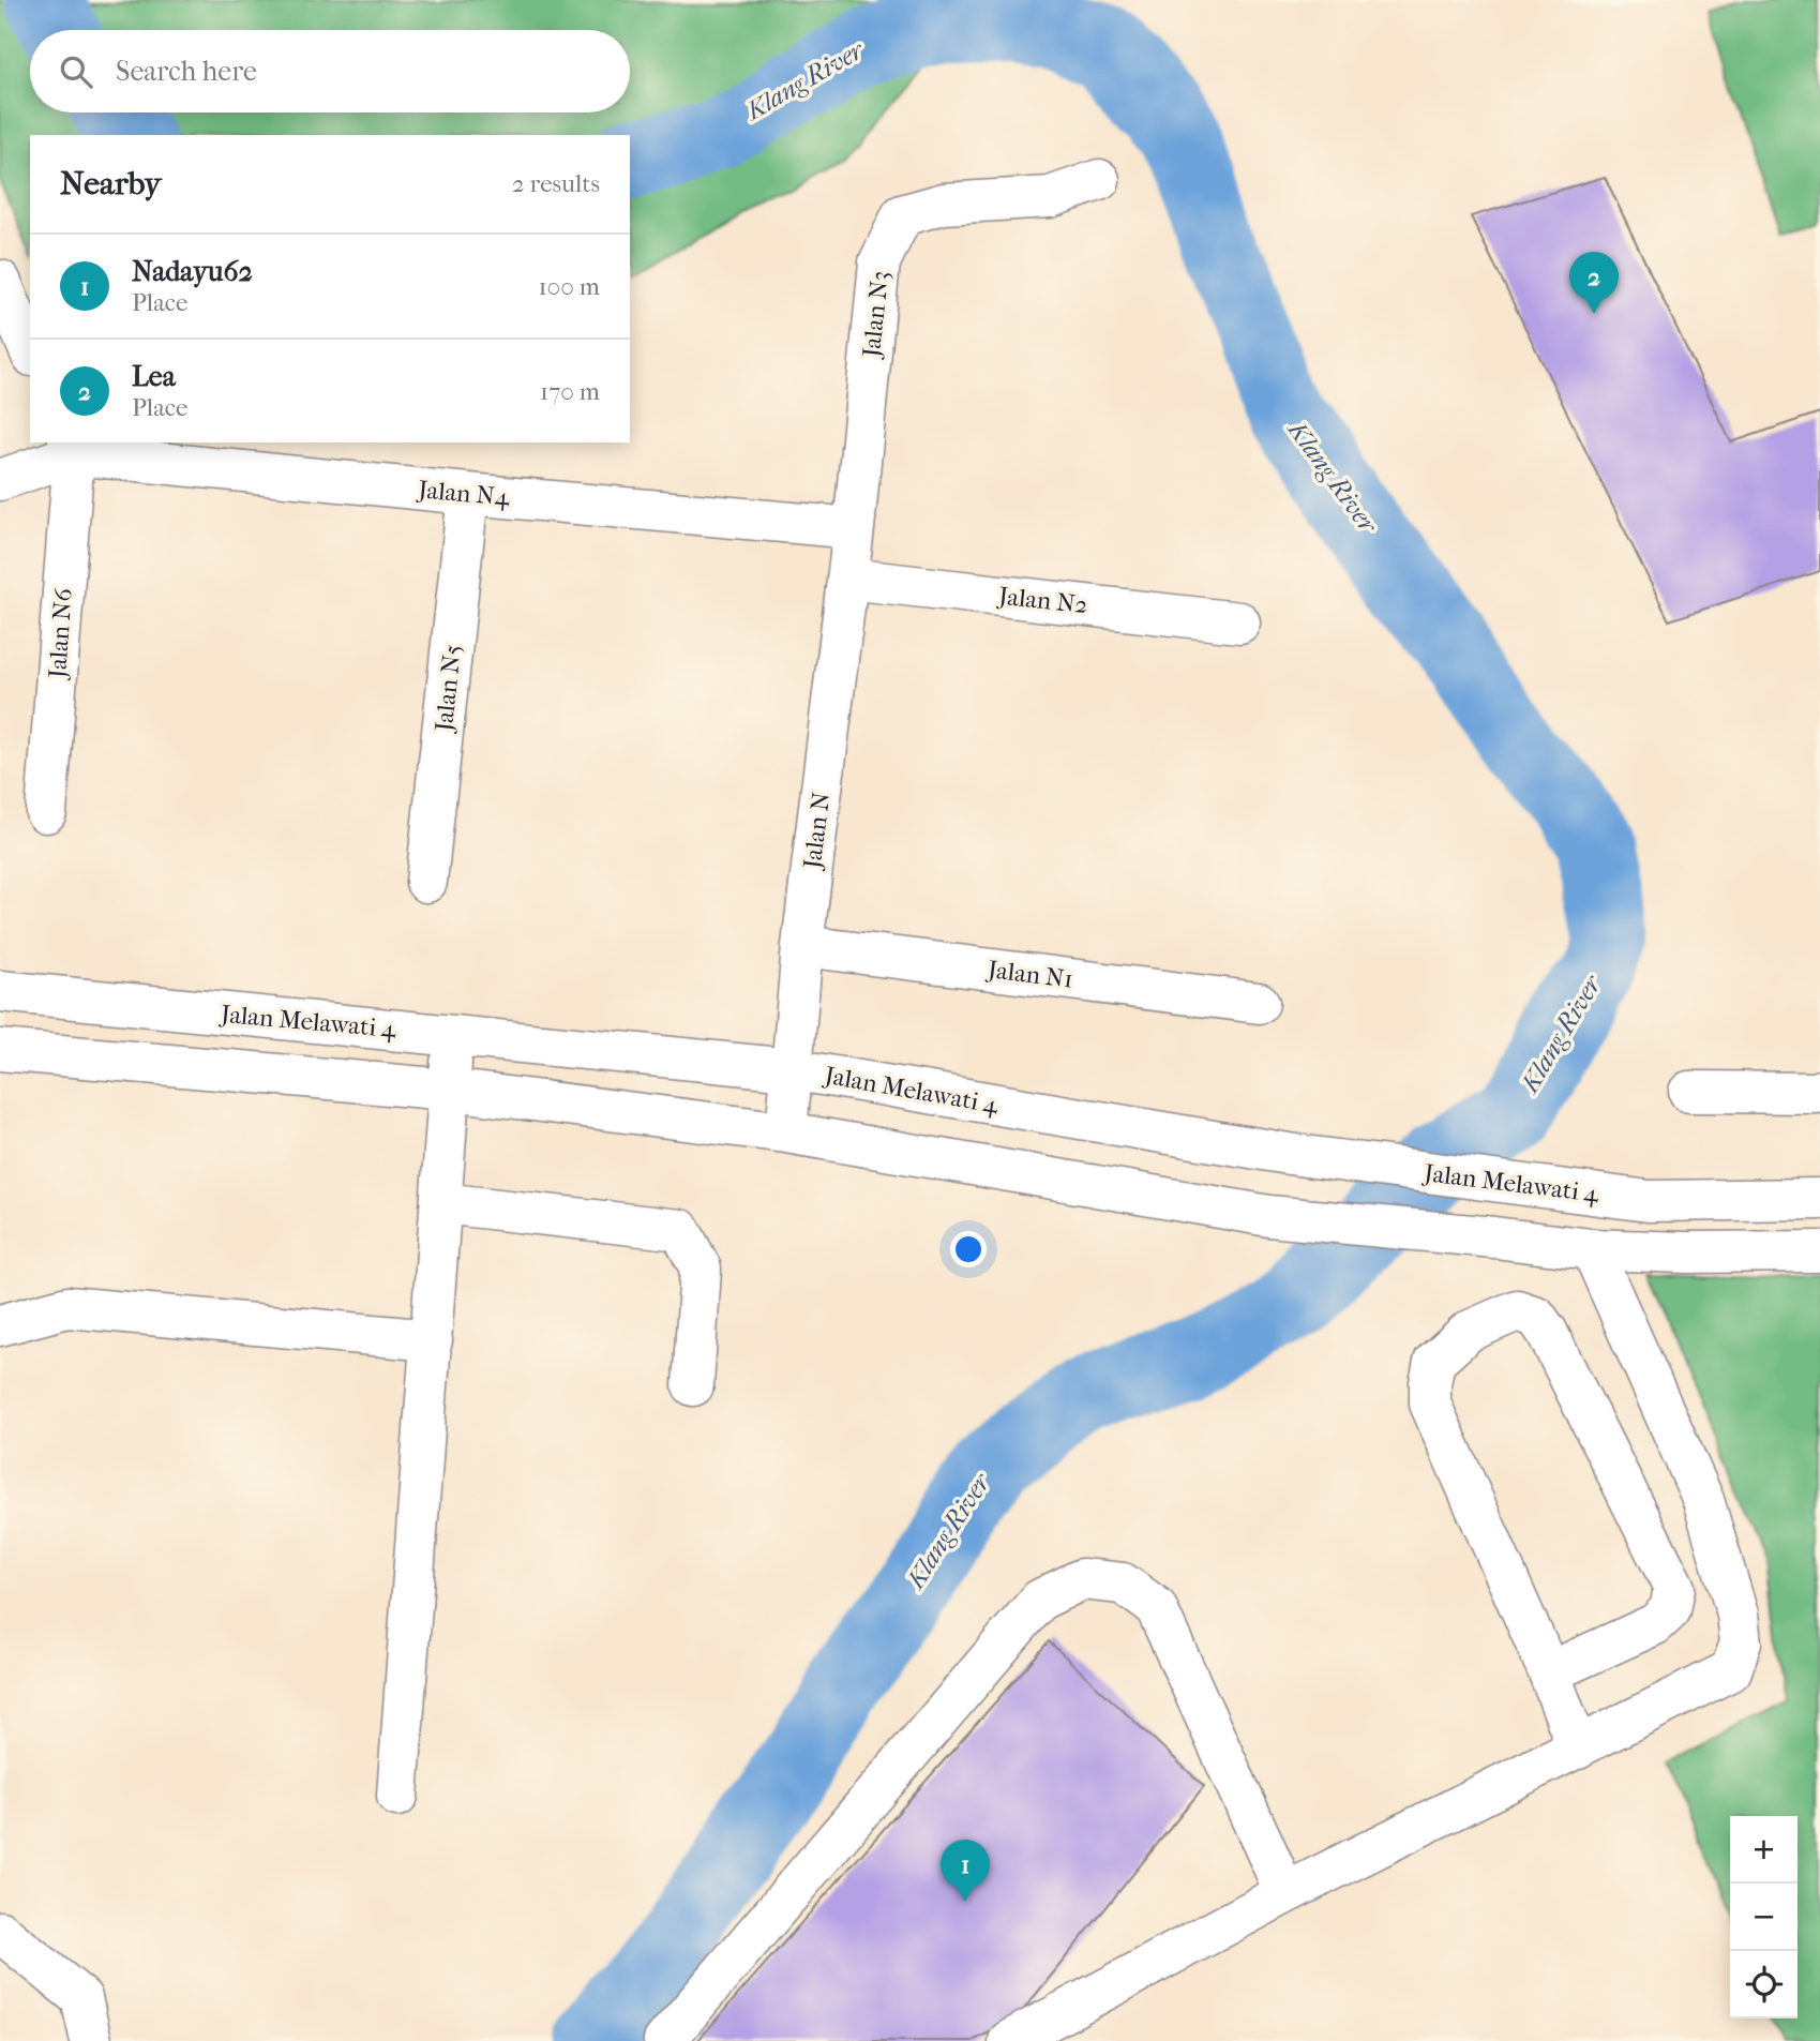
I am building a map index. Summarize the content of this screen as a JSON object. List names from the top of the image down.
{
  "streets": {
    "street": [
      "Jalan N3",
      "Jalan N4",
      "Jalan N2",
      "Jalan N6",
      "Jalan N5",
      "Jalan N",
      "Jalan N1",
      "Jalan Melawati 4"
    ]
  },
  "crossings": [
    ["Jalan N3", "Jalan N4"],
    ["Jalan N3", "Jalan N"],
    ["Jalan N4", "Jalan N6"],
    ["Jalan N4", "Jalan N5"],
    ["Jalan N4", "Jalan N"],
    ["Jalan N2", "Jalan N"],
    ["Jalan N", "Jalan N1"],
    ["Jalan N", "Jalan Melawati 4"]
  ],
  "water": ["Klang River"],
  "page": {
    "search": "Search here",
    "heading": ["Nearby", "2 results"],
    "list": [
      {
        "mark": "1",
        "name": "Nadayu62",
        "note": "Place",
        "value": "100 m"
      },
      {
        "mark": "2",
        "name": "Lea",
        "note": "Place",
        "value": "170 m"
      }
    ],
    "pins": ["2", "1"],
    "map_buttons": ["+", "−"]
  }
}
